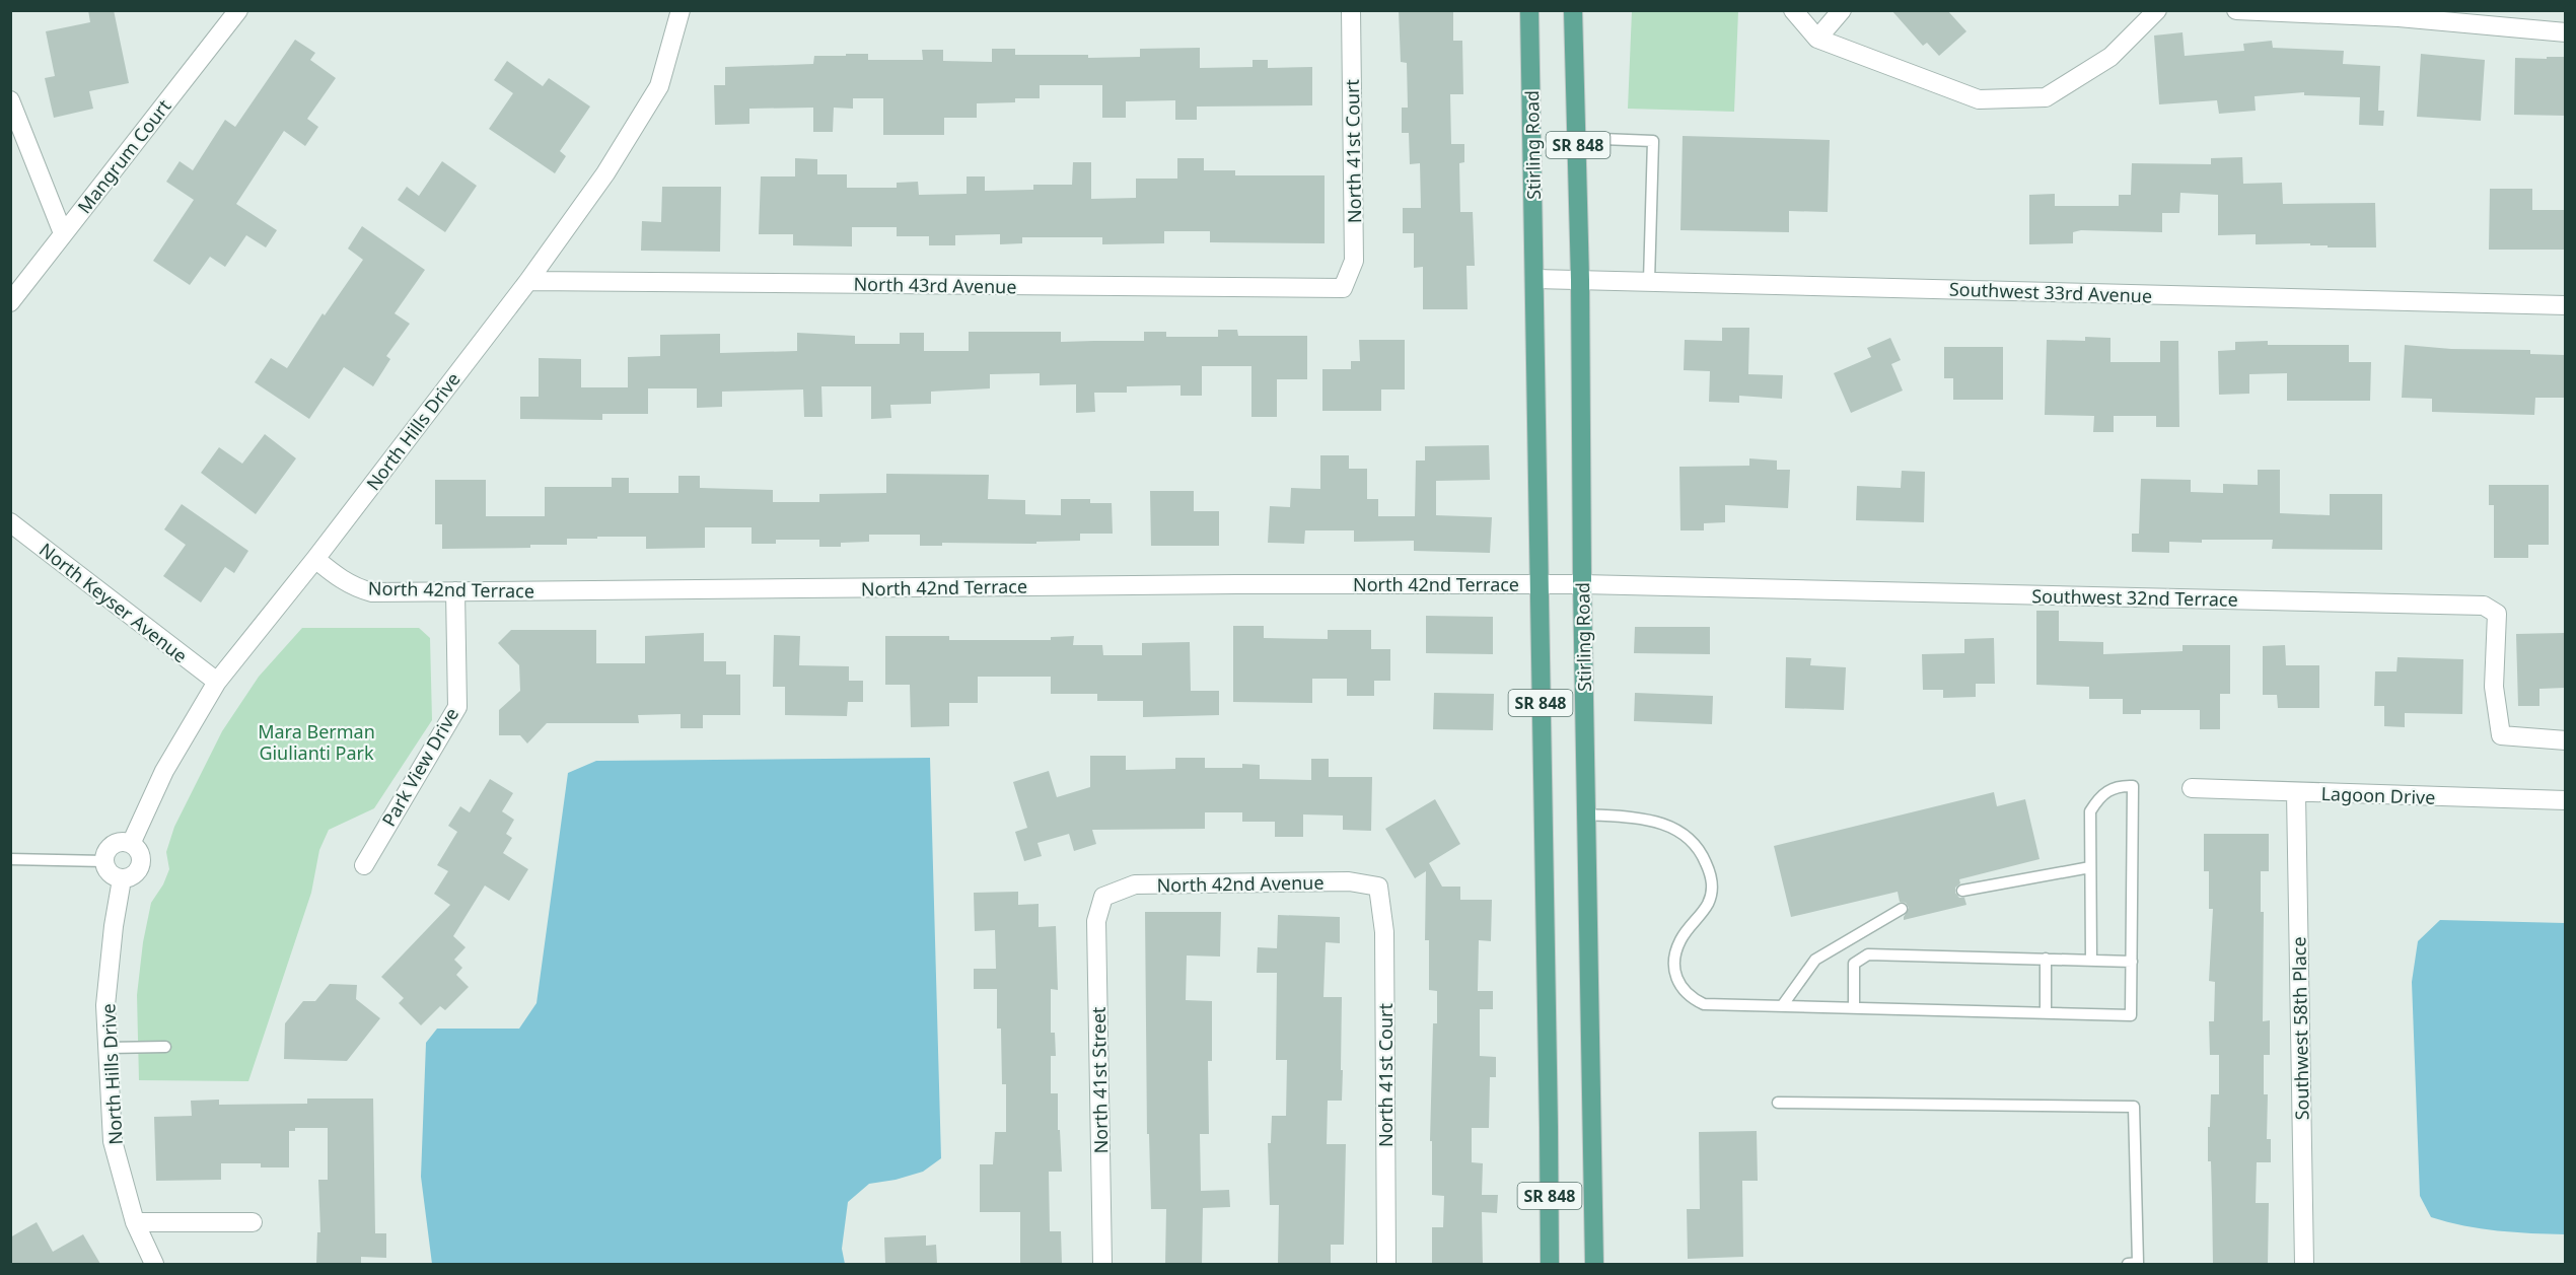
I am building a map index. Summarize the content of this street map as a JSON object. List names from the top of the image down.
{
  "streets": {
    "main road": ["Stirling Road", "SR 848"],
    "street": [
      "North 41st Court",
      "Mangrum Court",
      "North 43rd Avenue",
      "Southwest 33rd Avenue",
      "North Hills Drive",
      "North 42nd Terrace",
      "Southwest 32nd Terrace",
      "North Keyser Avenue",
      "Park View Drive",
      "Lagoon Drive",
      "North 42nd Avenue",
      "Southwest 58th Place",
      "North 41st Street"
    ]
  },
  "crossings": [
    ["Stirling Road", "Southwest 33rd Avenue"],
    ["Stirling Road", "North 42nd Terrace"],
    ["Stirling Road", "Southwest 32nd Terrace"],
    ["North 41st Court", "North 43rd Avenue"],
    ["North 41st Court", "North 42nd Avenue"],
    ["North 43rd Avenue", "North Hills Drive"],
    ["North Hills Drive", "North 42nd Terrace"],
    ["North Hills Drive", "North Keyser Avenue"],
    ["North 42nd Terrace", "Southwest 32nd Terrace"],
    ["North 42nd Terrace", "Park View Drive"],
    ["Lagoon Drive", "Southwest 58th Place"],
    ["North 42nd Avenue", "North 41st Street"]
  ],
  "parks": ["Mara Berman Giulianti Park"]
}
